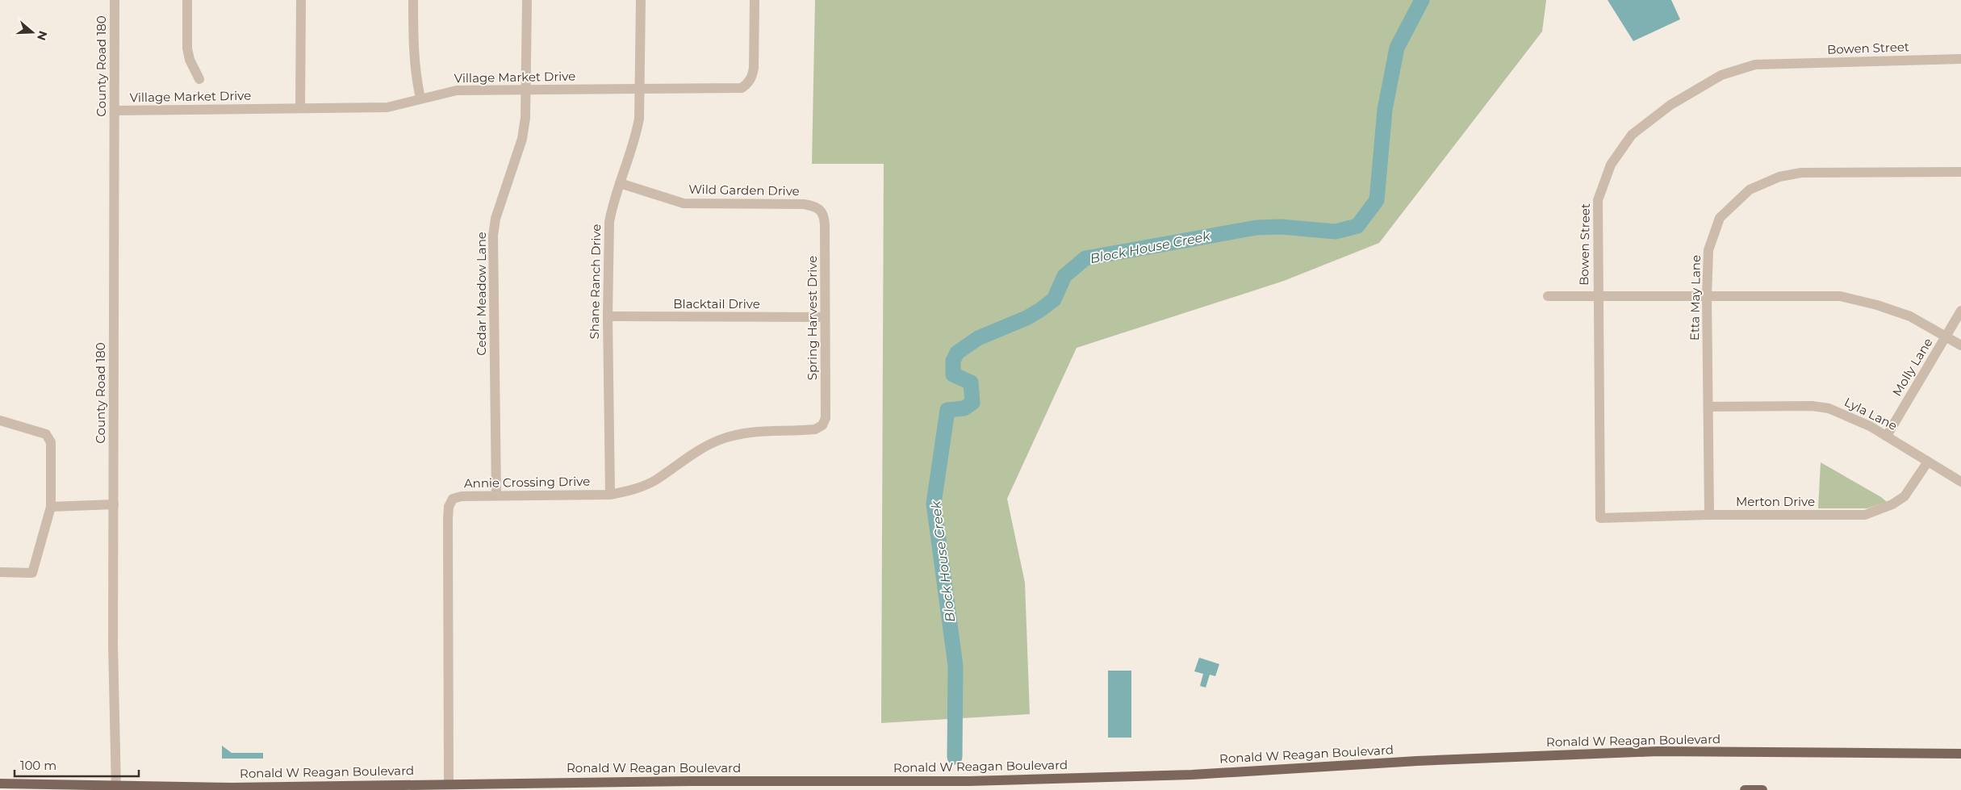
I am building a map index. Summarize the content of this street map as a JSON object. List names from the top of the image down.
{
  "streets": {
    "main road": ["Ronald W Reagan Boulevard"],
    "street": [
      "Bowen Street",
      "County Road 180",
      "Village Market Drive",
      "Wild Garden Drive",
      "Shane Ranch Drive",
      "Cedar Meadow Lane",
      "Etta May Lane",
      "Blacktail Drive",
      "Spring Harvest Drive",
      "Molly Lane",
      "Lyla Lane",
      "Annie Crossing Drive",
      "Merton Drive"
    ]
  },
  "crossings": [
    ["Bowen Street", "Merton Drive"],
    ["County Road 180", "Village Market Drive"],
    ["County Road 180", "Ronald W Reagan Boulevard"],
    ["Village Market Drive", "Shane Ranch Drive"],
    ["Village Market Drive", "Cedar Meadow Lane"],
    ["Wild Garden Drive", "Shane Ranch Drive"],
    ["Wild Garden Drive", "Spring Harvest Drive"],
    ["Shane Ranch Drive", "Blacktail Drive"],
    ["Shane Ranch Drive", "Annie Crossing Drive"],
    ["Cedar Meadow Lane", "Annie Crossing Drive"],
    ["Etta May Lane", "Lyla Lane"],
    ["Etta May Lane", "Merton Drive"],
    ["Blacktail Drive", "Spring Harvest Drive"],
    ["Spring Harvest Drive", "Annie Crossing Drive"],
    ["Molly Lane", "Lyla Lane"],
    ["Lyla Lane", "Merton Drive"],
    ["Annie Crossing Drive", "Ronald W Reagan Boulevard"]
  ],
  "water": ["Block House Creek"],
  "scale_bar": "100 m",
  "north": "right"
}
